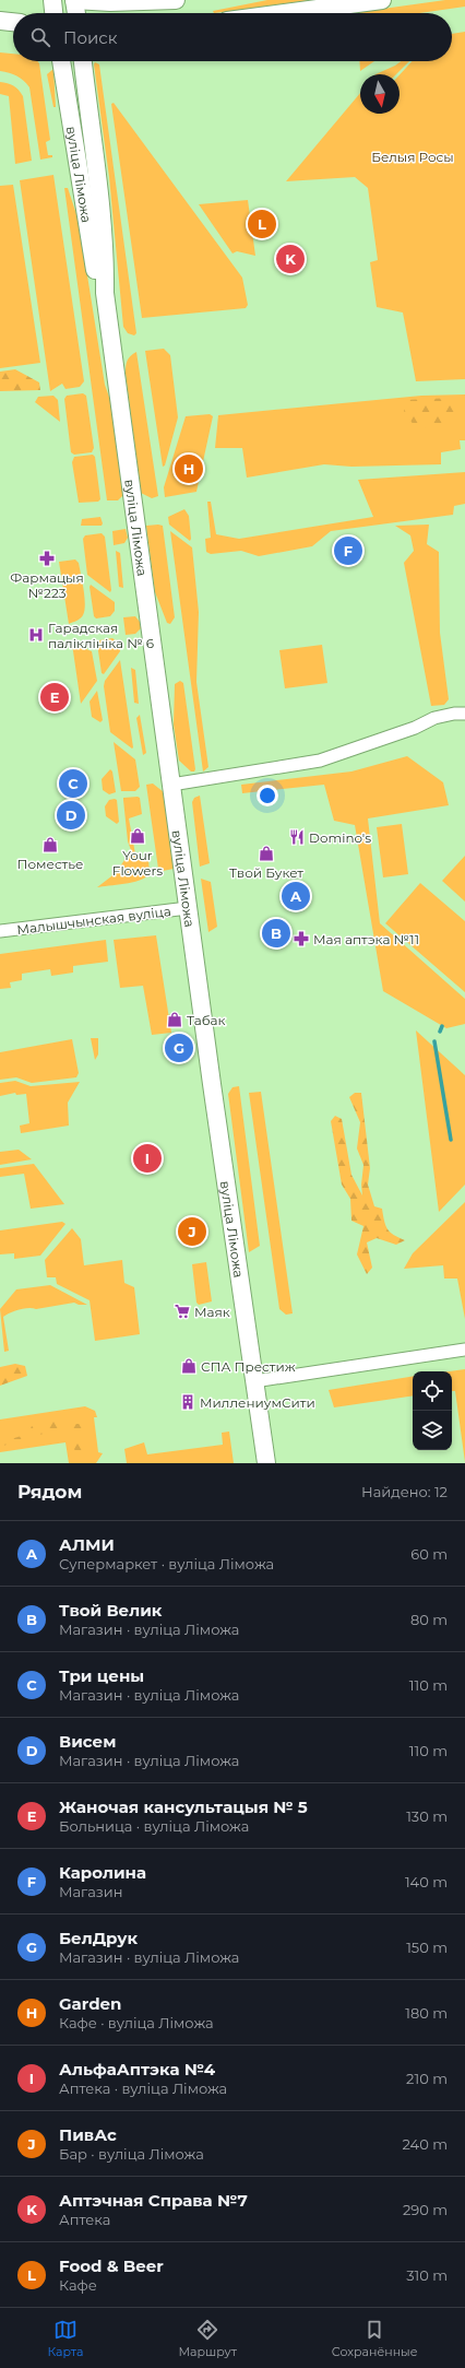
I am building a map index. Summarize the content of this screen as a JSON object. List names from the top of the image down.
{
  "streets": {
    "street": ["вуліца Ліможа", "Малышчынская вуліца"]
  },
  "crossings": [
    ["вуліца Ліможа", "Малышчынская вуліца"]
  ],
  "parks": ["Белыя Росы"],
  "places": {
    "pharmacy": ["Фармацыя №223", "Мая аптэка №11"],
    "hospital": ["Гарадская паліклініка № 6"],
    "shop": [
      "Your Flowers",
      "Поместье",
      "Твой Букет",
      "Табак",
      "СПА Престиж"
    ],
    "restaurant": ["Domino's"],
    "supermarket": ["Маяк"],
    "building": ["МиллениумСити"]
  },
  "north": "bottom",
  "page": {
    "search": "Поиск",
    "pins": [
      "L",
      "K",
      "H",
      "F",
      "E",
      "C",
      "D",
      "A",
      "B",
      "G",
      "I",
      "J"
    ],
    "heading": ["Рядом", "Найдено: 12"],
    "list": [
      {
        "mark": "A",
        "name": "АЛМИ",
        "note": "Супермаркет · вуліца Ліможа",
        "value": "60 m"
      },
      {
        "mark": "B",
        "name": "Твой Велик",
        "note": "Магазин · вуліца Ліможа",
        "value": "80 m"
      },
      {
        "mark": "C",
        "name": "Три цены",
        "note": "Магазин · вуліца Ліможа",
        "value": "110 m"
      },
      {
        "mark": "D",
        "name": "Висем",
        "note": "Магазин · вуліца Ліможа",
        "value": "110 m"
      },
      {
        "mark": "E",
        "name": "Жаночая кансультацыя № 5",
        "note": "Больница · вуліца Ліможа",
        "value": "130 m"
      },
      {
        "mark": "F",
        "name": "Каролина",
        "note": "Магазин",
        "value": "140 m"
      },
      {
        "mark": "G",
        "name": "БелДрук",
        "note": "Магазин · вуліца Ліможа",
        "value": "150 m"
      },
      {
        "mark": "H",
        "name": "Garden",
        "note": "Кафе · вуліца Ліможа",
        "value": "180 m"
      },
      {
        "mark": "I",
        "name": "АльфаАптэка №4",
        "note": "Аптека · вуліца Ліможа",
        "value": "210 m"
      },
      {
        "mark": "J",
        "name": "ПивАс",
        "note": "Бар · вуліца Ліможа",
        "value": "240 m"
      },
      {
        "mark": "K",
        "name": "Аптэчная Справа №7",
        "note": "Аптека",
        "value": "290 m"
      },
      {
        "mark": "L",
        "name": "Food & Beer",
        "note": "Кафе",
        "value": "310 m"
      }
    ],
    "nav": ["Карта", "Маршрут", "Сохранённые"]
  }
}
